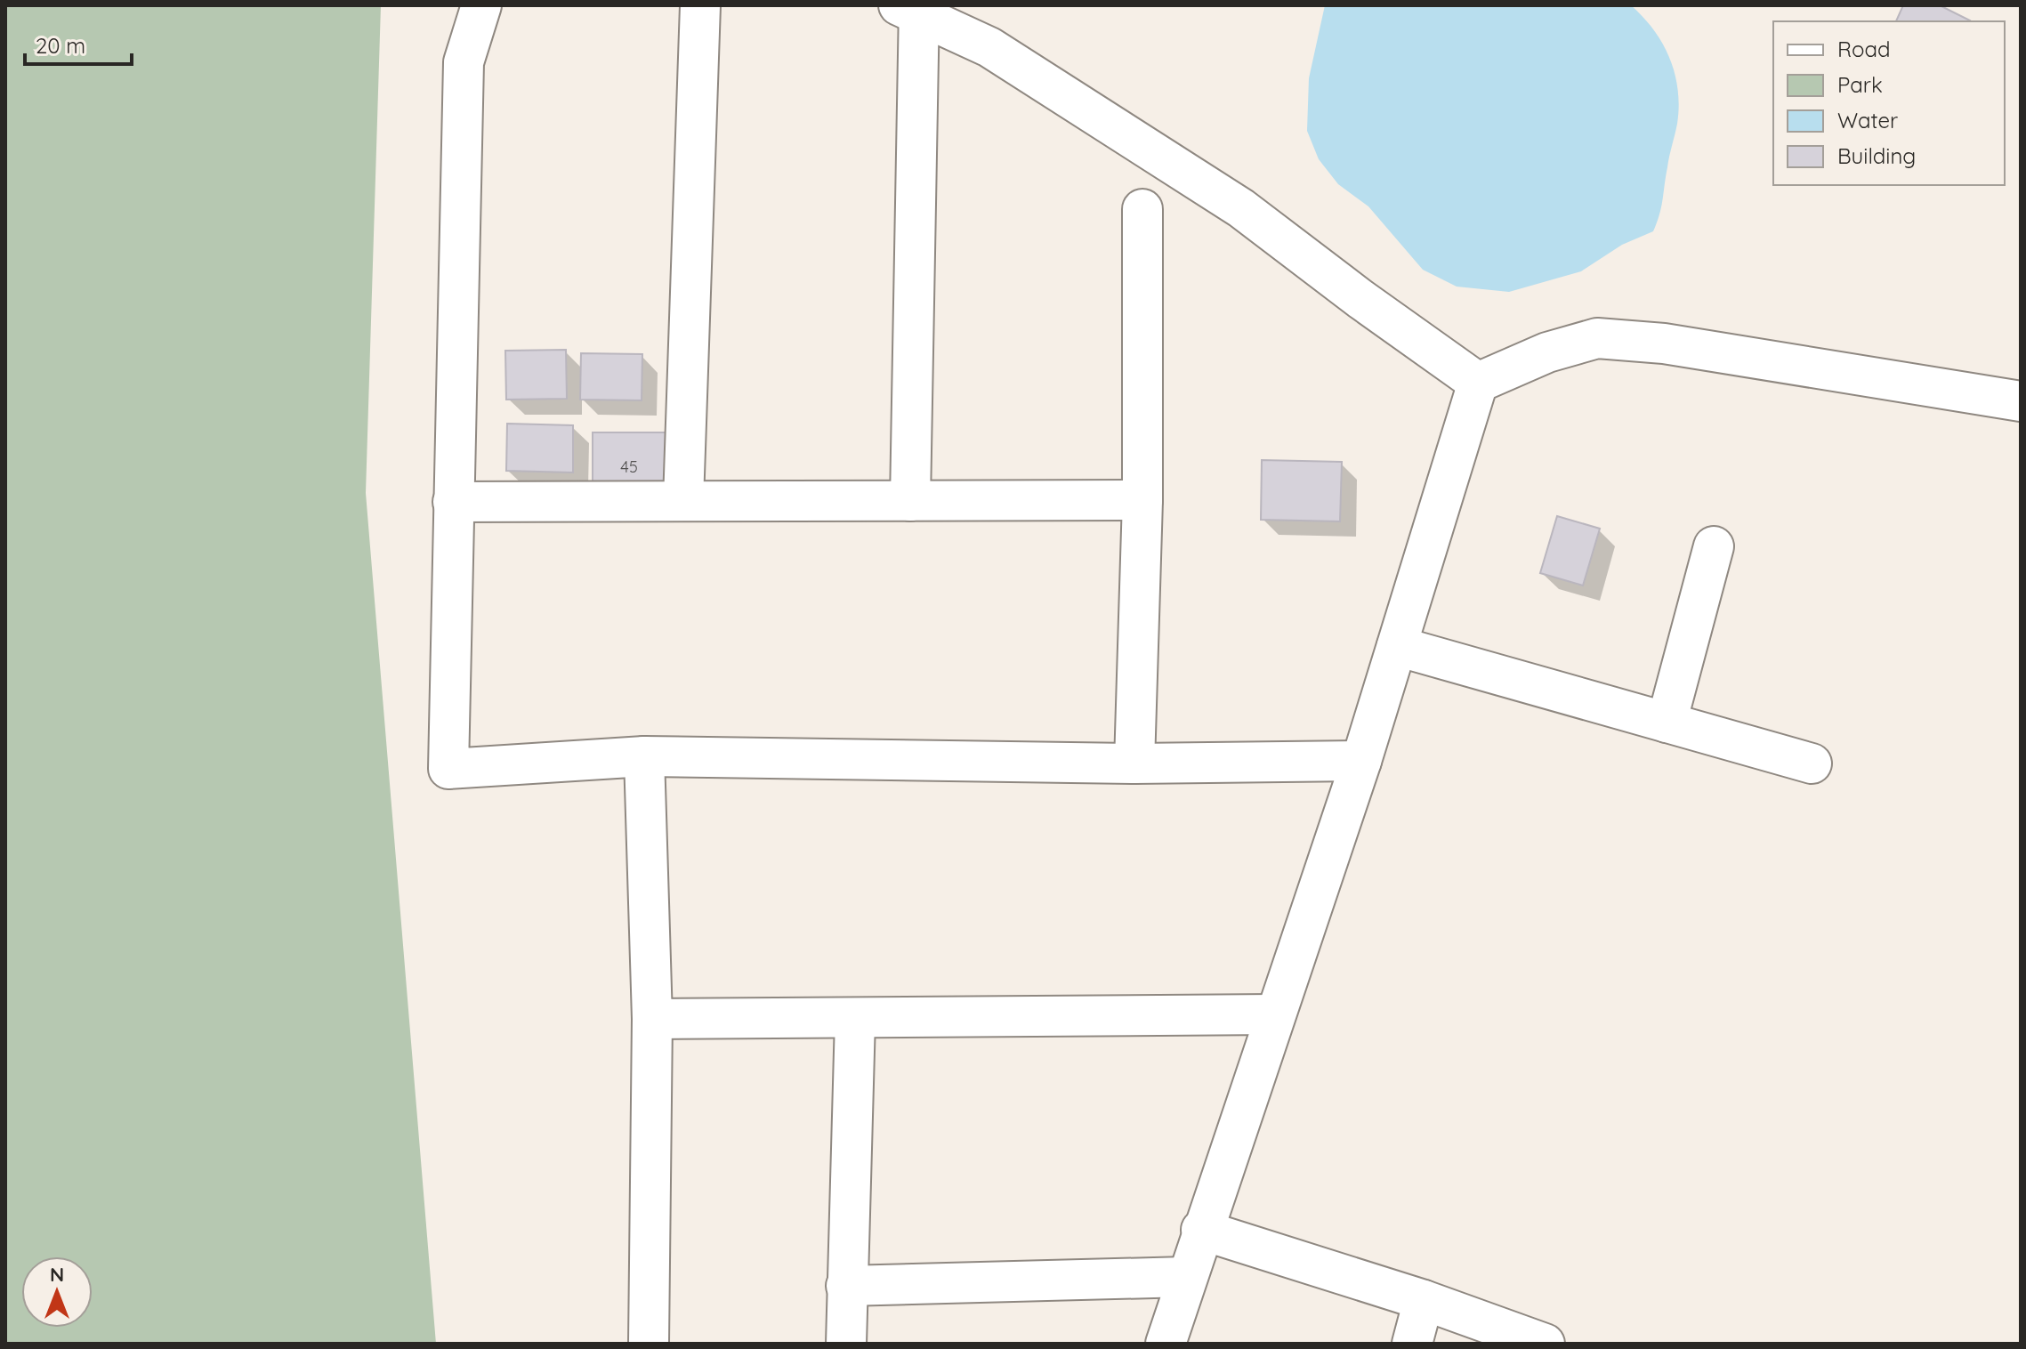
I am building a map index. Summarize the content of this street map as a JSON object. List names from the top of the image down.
{
  "house_numbers": ["45"],
  "legend": [
    "Road",
    "Park",
    "Water",
    "Building"
  ],
  "scale_bar": "20 m",
  "north": "top"
}
